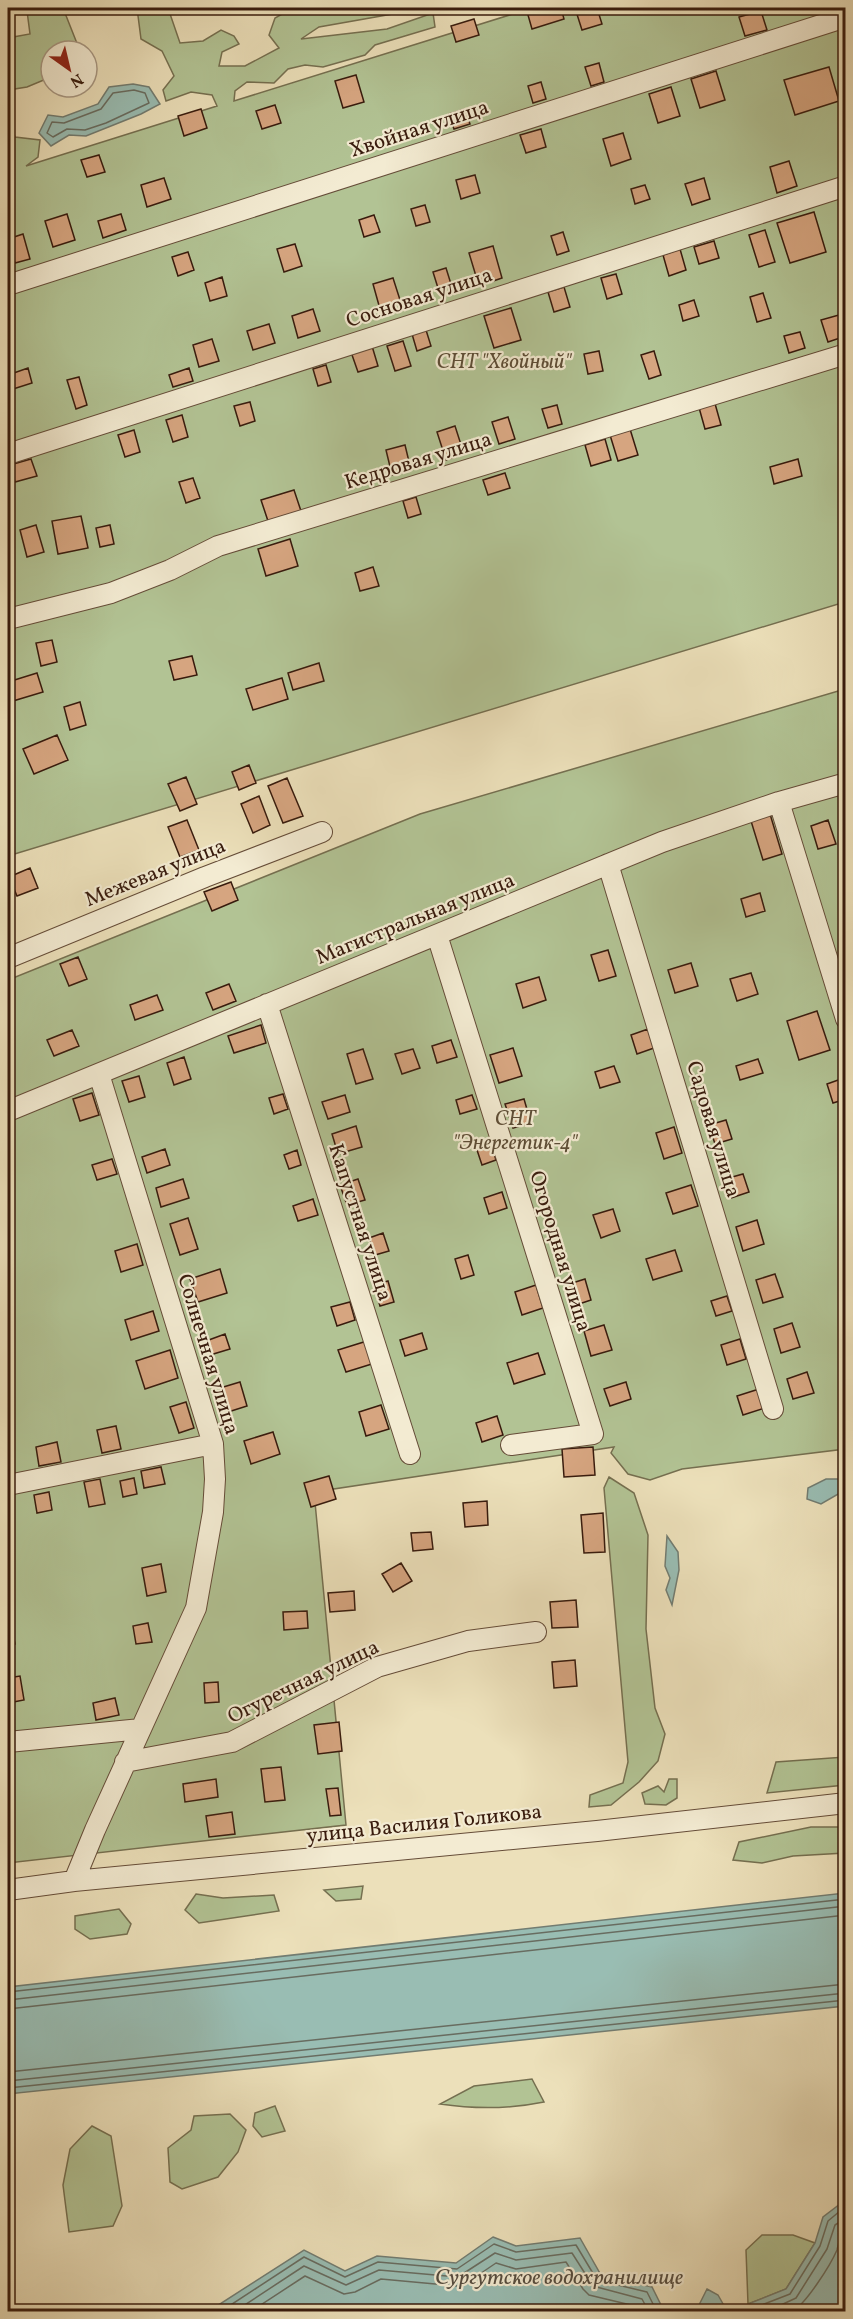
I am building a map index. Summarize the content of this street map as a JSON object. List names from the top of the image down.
{
  "streets": {
    "street": [
      "Хвойная улица",
      "Сосновая улица",
      "Кедровая улица",
      "Межевая улица",
      "Магистральная улица",
      "Садовая улица",
      "Капустная улица",
      "Огородная улица",
      "Солнечная улица",
      "Огуречная улица",
      "улица Василия Голикова"
    ]
  },
  "crossings": [
    ["Магистральная улица", "Садовая улица"],
    ["Магистральная улица", "Капустная улица"],
    ["Магистральная улица", "Огородная улица"],
    ["Магистральная улица", "Солнечная улица"],
    ["Солнечная улица", "Огуречная улица"],
    ["Солнечная улица", "улица Василия Голикова"]
  ],
  "water": ["Сургутское водохранилище"],
  "parks": ["СНТ \"Хвойный\"", "СНТ \"Энергетик-4\""],
  "north": "bottom right"
}
